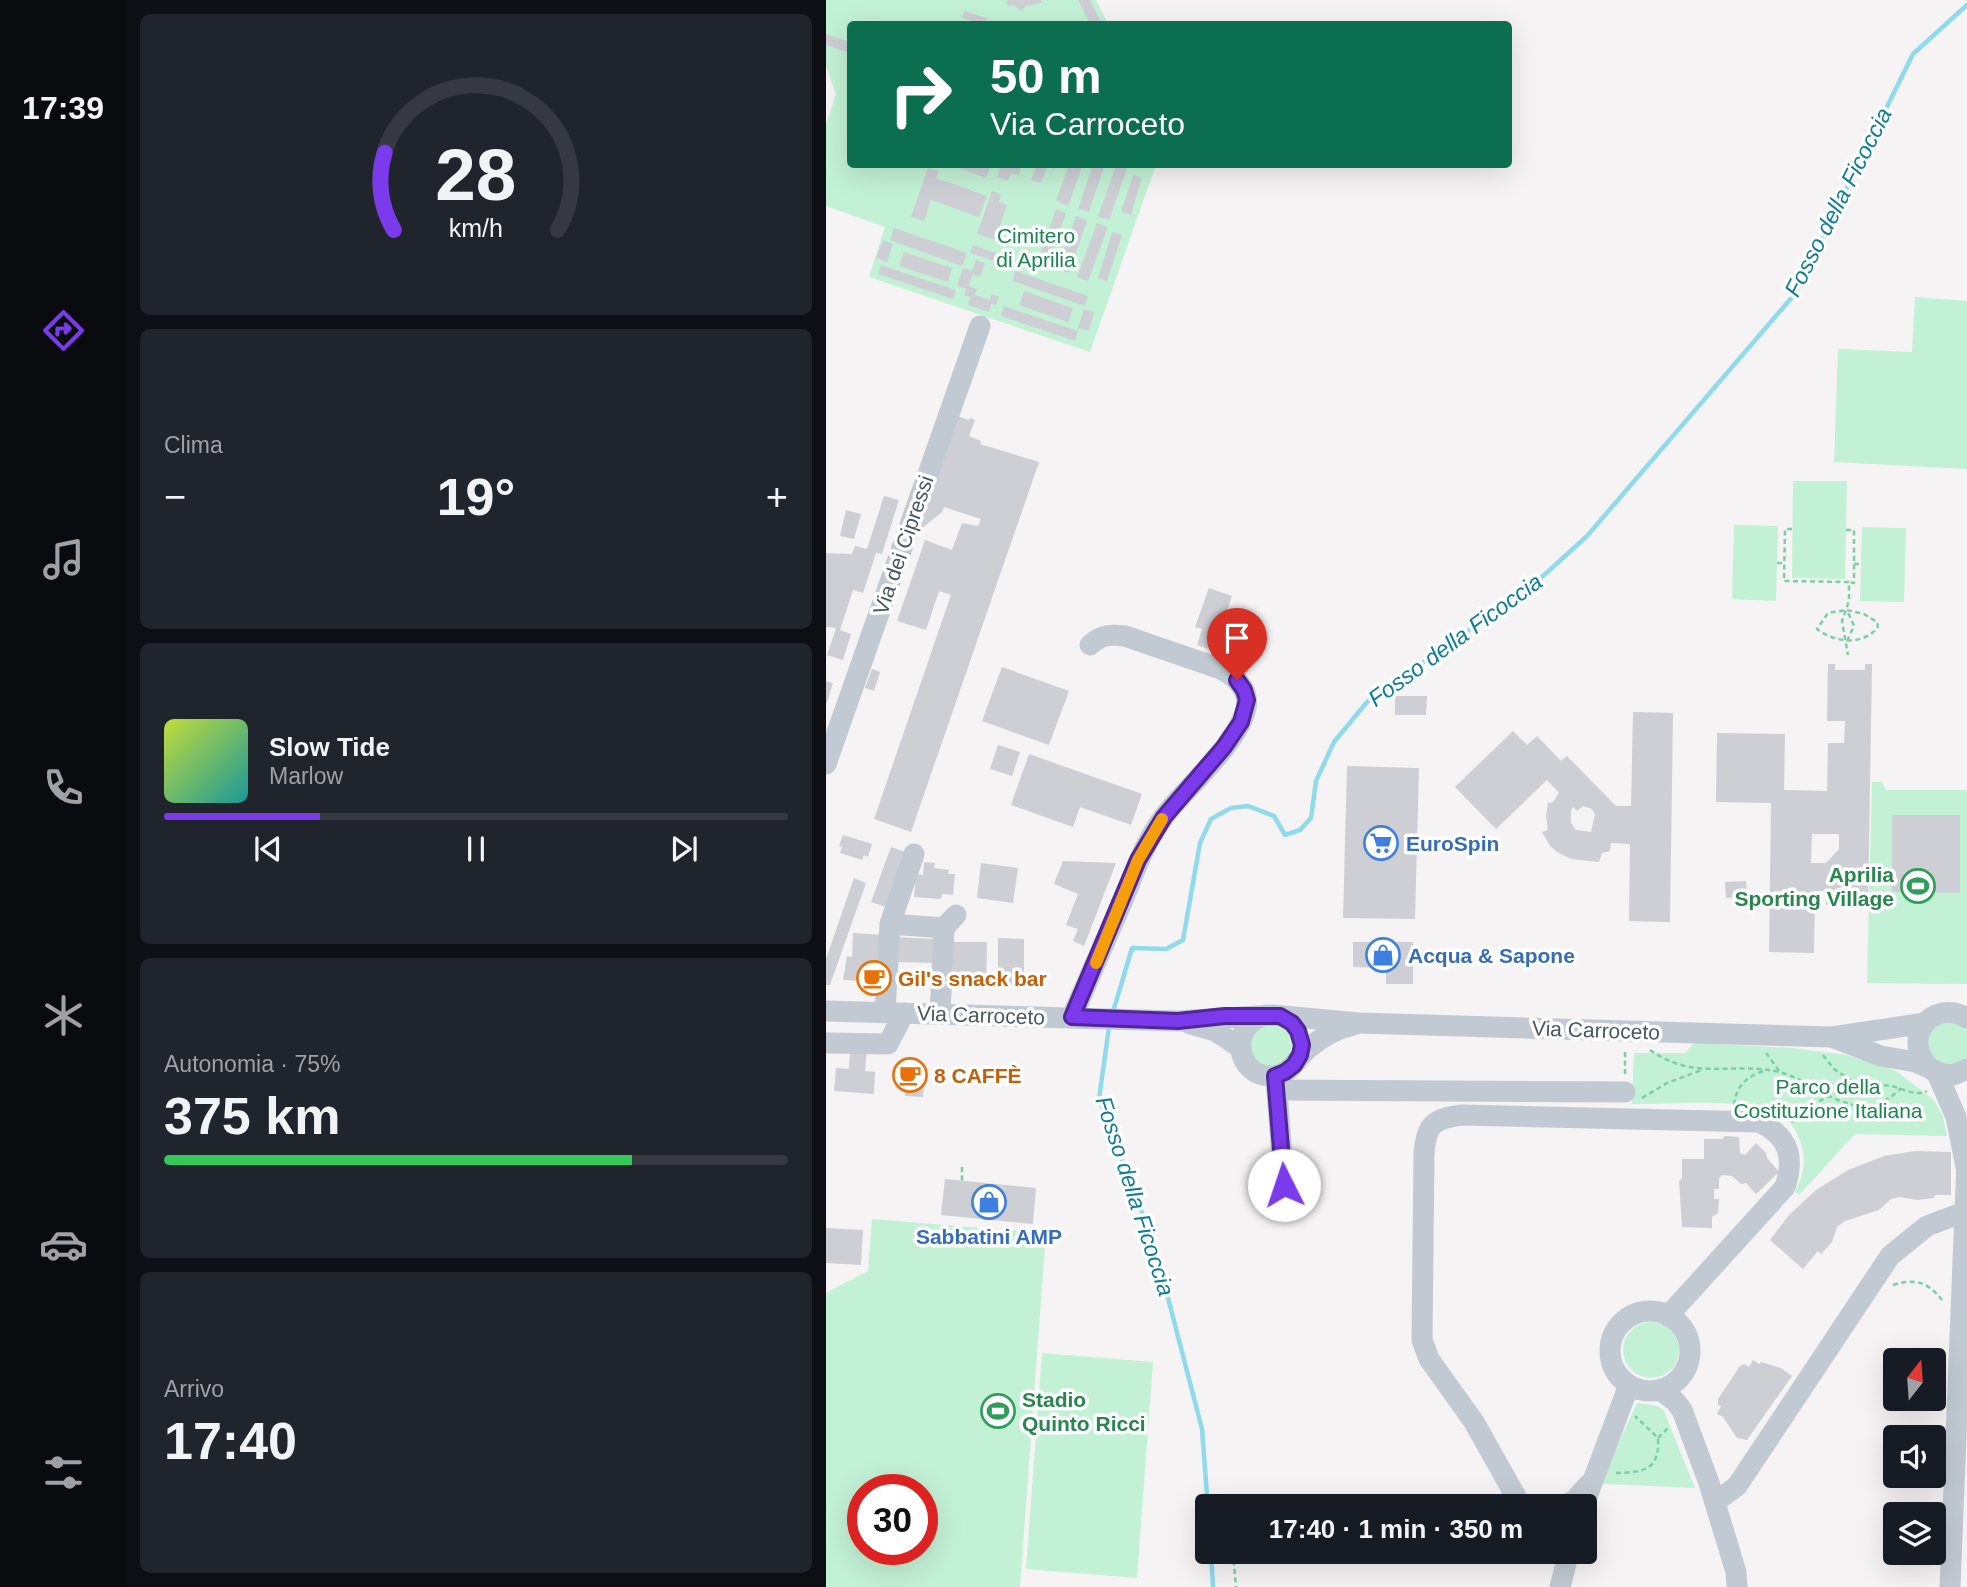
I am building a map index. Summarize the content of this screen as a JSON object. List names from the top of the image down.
{
  "streets": {
    "street": ["Via dei Cipressi", "Via Carroceto"]
  },
  "water": ["Fosso della Ficoccia"],
  "parks": ["Cimitero di Aprilia", "Parco della Costituzione Italiana"],
  "places": {
    "supermarket": ["EuroSpin"],
    "sports": ["Aprilia Sporting Village", "Stadio Quinto Ricci"],
    "shop": ["Acqua & Sapone", "Sabbatini AMP"],
    "cafe": ["Gil's snack bar", "8 CAFFÈ"]
  },
  "north": "top",
  "page": {
    "tabs": "17:39",
    "turn": ["50 m", "Via Carroceto"],
    "tile": [
      "Clima",
      ["Autonomia · 75%", "375 km"],
      ["Arrivo", "17:40"]
    ],
    "heat": ["−", "19°", "+"],
    "song": ["Slow Tide", "Marlow"],
    "limit": "30",
    "trip": "17:40 · 1 min · 350 m",
    "gauge": ["28", "km/h"]
  }
}
